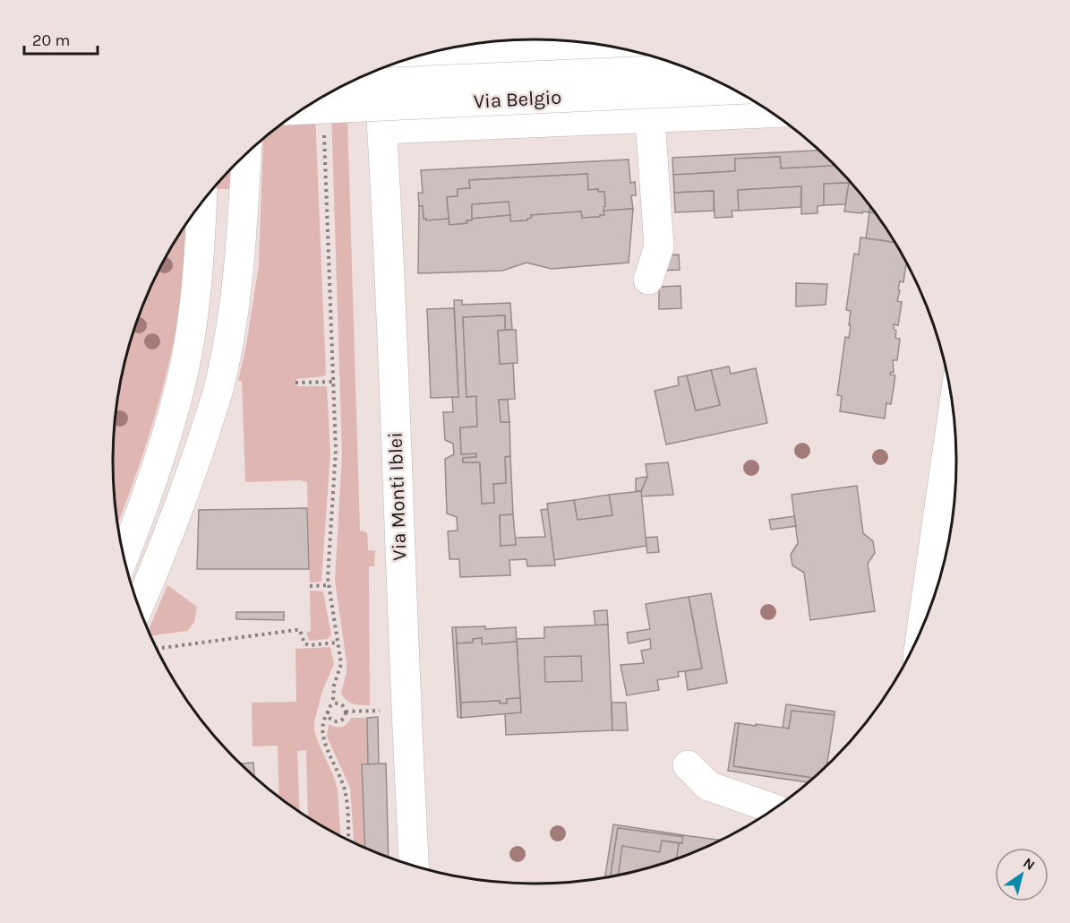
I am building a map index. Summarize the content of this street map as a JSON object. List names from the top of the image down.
{
  "streets": {
    "street": ["Via Belgio", "Via Monti Iblei"]
  },
  "crossings": [
    ["Via Belgio", "Via Monti Iblei"]
  ],
  "scale_bar": "20 m",
  "north": "top right"
}
